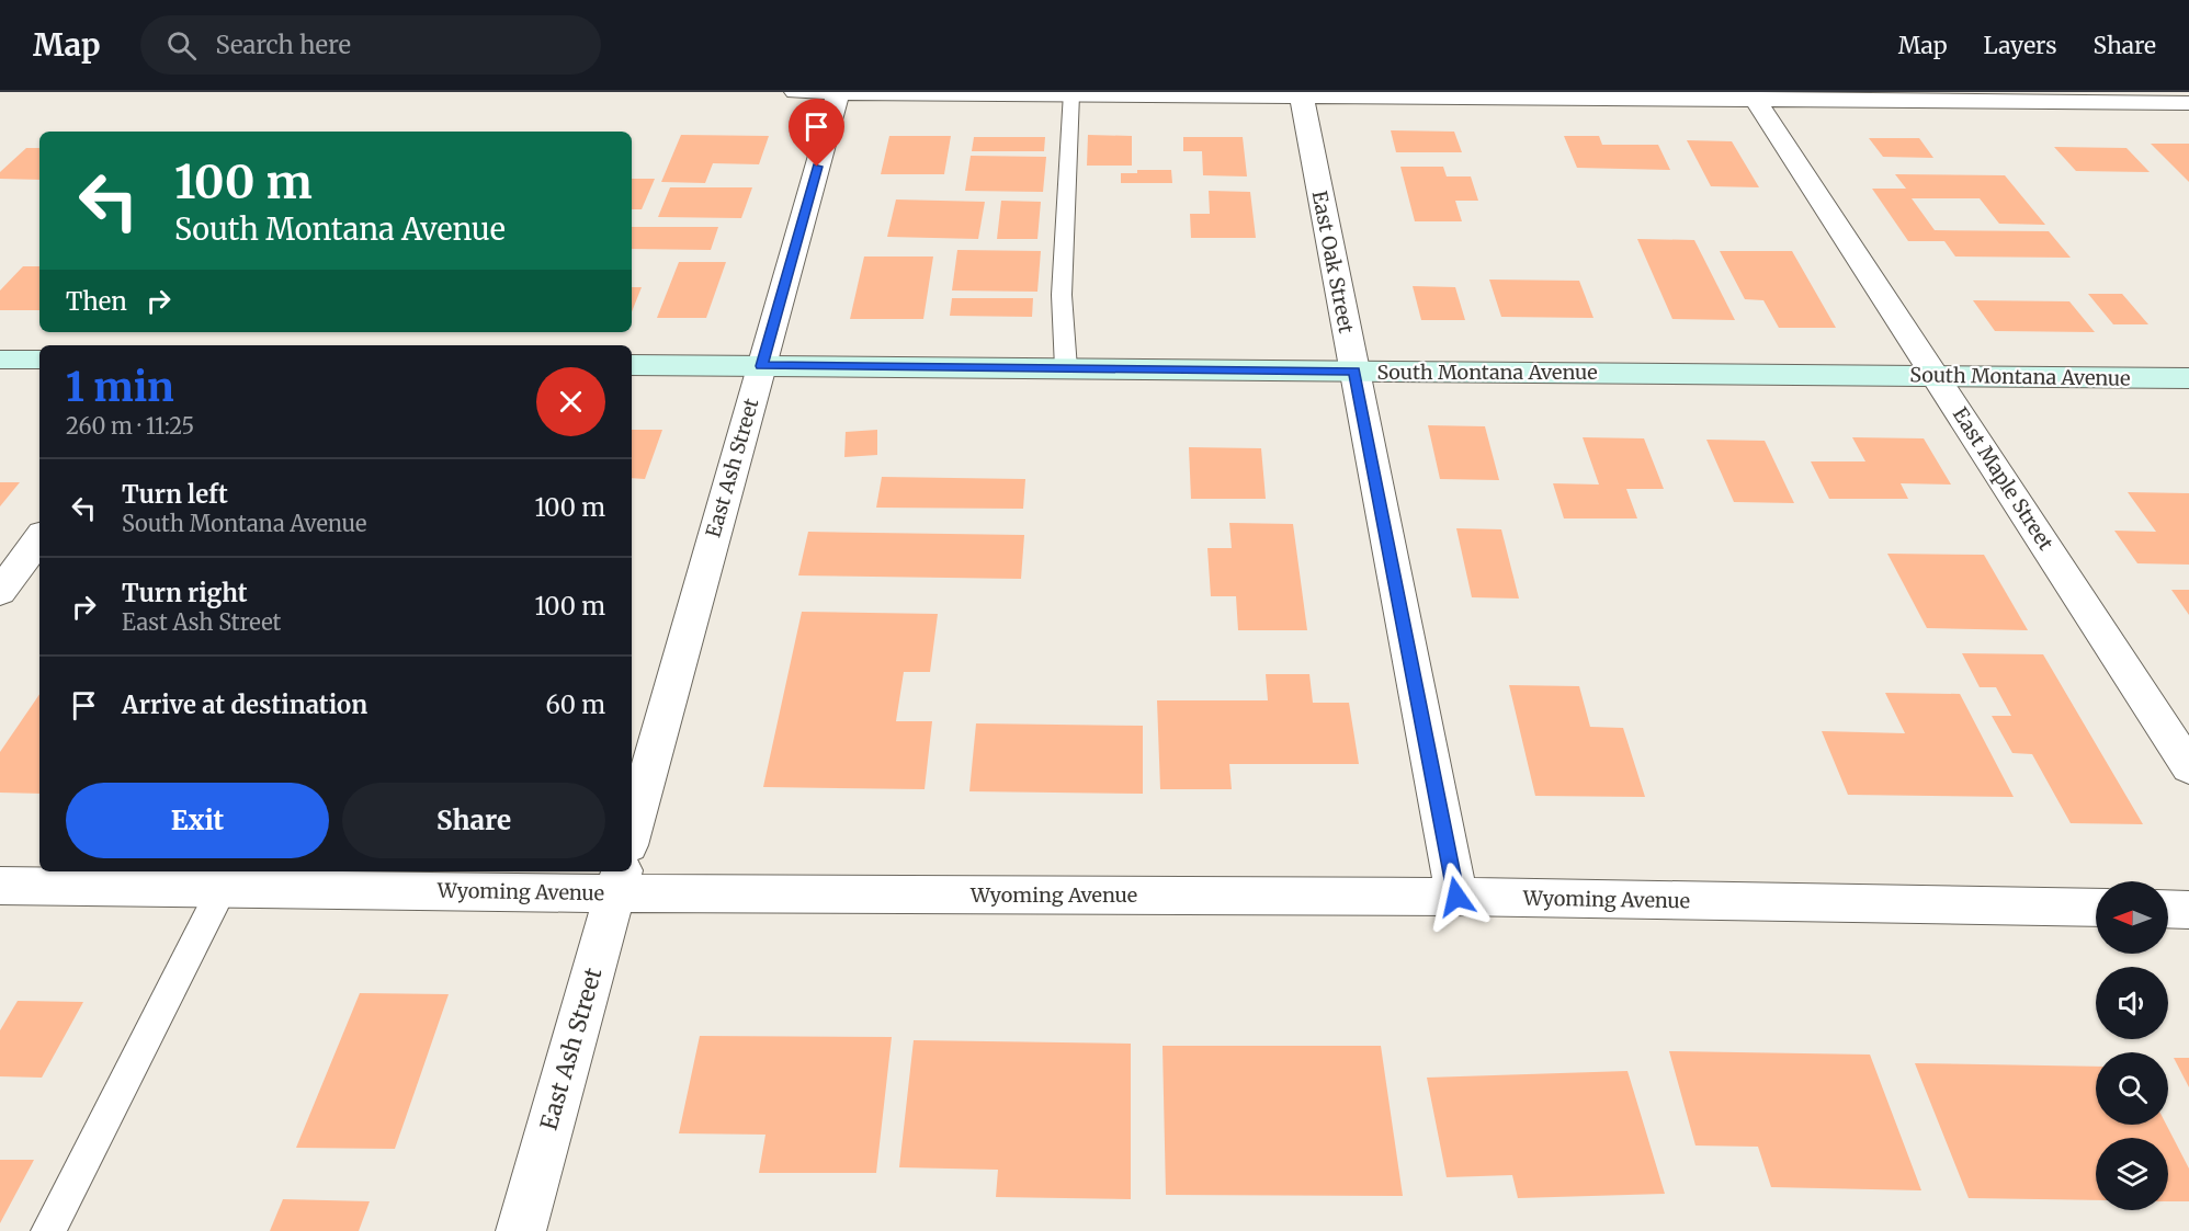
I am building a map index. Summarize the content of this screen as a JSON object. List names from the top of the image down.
{
  "streets": {
    "street": [
      "East Oak Street",
      "South Montana Avenue",
      "East Ash Street",
      "East Maple Street",
      "Wyoming Avenue"
    ]
  },
  "crossings": [
    ["East Oak Street", "South Montana Avenue"],
    ["East Oak Street", "Wyoming Avenue"],
    ["South Montana Avenue", "East Ash Street"],
    ["South Montana Avenue", "East Maple Street"],
    ["East Ash Street", "Wyoming Avenue"]
  ],
  "north": "left",
  "page": {
    "header": "Map",
    "search": "Search here",
    "nav": ["Map", "Layers", "Share"],
    "turn": ["100 m", "South Montana Avenue"],
    "then": "Then",
    "heading": ["1 min", "260 m · 11:25"],
    "list": [
      {
        "name": "Turn left",
        "note": "South Montana Avenue",
        "value": "100 m"
      },
      {
        "name": "Turn right",
        "note": "East Ash Street",
        "value": "100 m"
      },
      {
        "name": "Arrive at destination",
        "value": "60 m"
      }
    ],
    "buttons": ["Exit", "Share"]
  }
}
